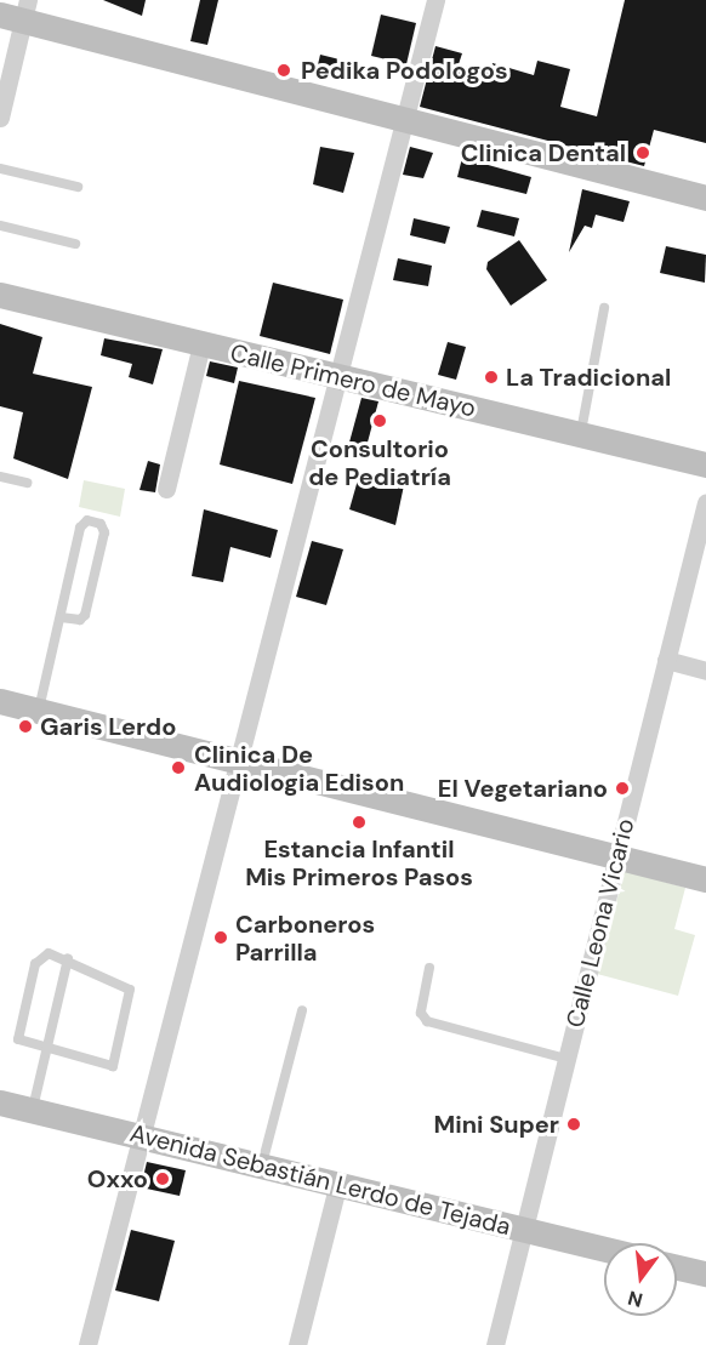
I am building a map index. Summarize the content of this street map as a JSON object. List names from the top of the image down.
{
  "streets": {
    "main road": ["Calle Primero de Mayo", "Avenida Sebastián Lerdo de Tejada"],
    "street": ["Calle Leona Vicario"]
  },
  "crossings": [
    ["Calle Leona Vicario", "Avenida Sebastián Lerdo de Tejada"]
  ],
  "places": [
    "Pedika Podologos",
    "Clinica Dental",
    "La Tradicional",
    "Consultorio de Pediatría",
    "Garis Lerdo",
    "Clinica De Audiologia Edison",
    "El Vegetariano",
    "Estancia Infantil Mis Primeros Pasos",
    "Carboneros Parrilla",
    "Mini Super",
    "Oxxo"
  ],
  "north": "bottom"
}
